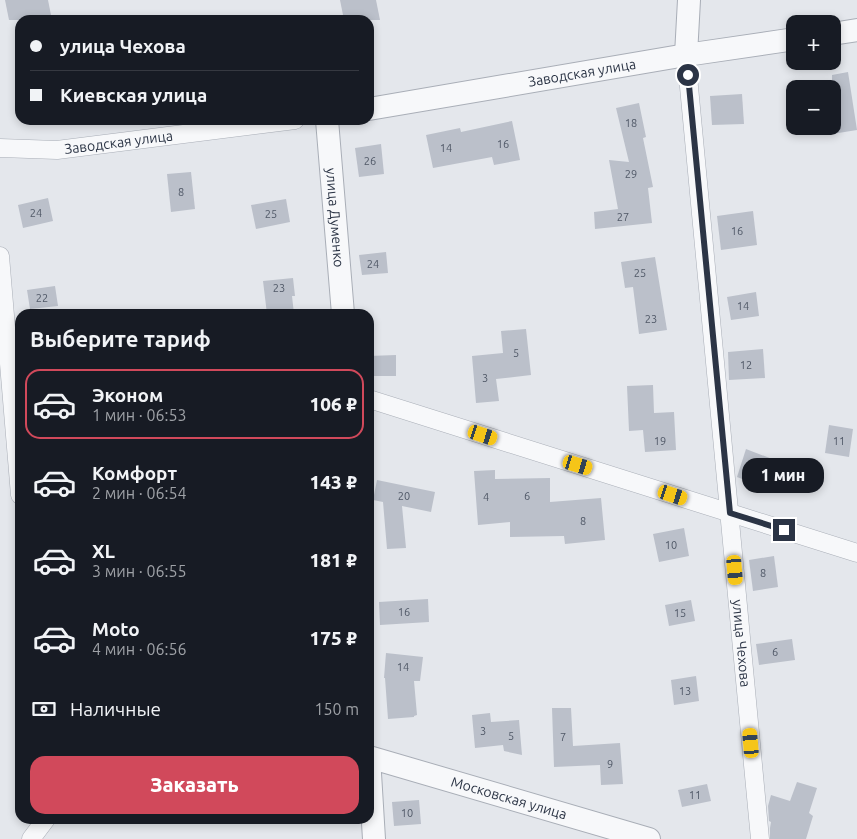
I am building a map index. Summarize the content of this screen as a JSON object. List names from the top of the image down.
{
  "streets": {
    "street": [
      "Заводская улица",
      "улица Думенко",
      "улица Чехова",
      "Московская улица"
    ]
  },
  "crossings": [
    ["Заводская улица", "улица Чехова"]
  ],
  "house_numbers": [
    "18",
    "16",
    "14",
    "26",
    "29",
    "8",
    "24",
    "25",
    "27",
    "16",
    "24",
    "25",
    "23",
    "22",
    "14",
    "23",
    "5",
    "12",
    "3",
    "19",
    "11",
    "20",
    "6",
    "4",
    "8",
    "10",
    "8",
    "16",
    "15",
    "6",
    "14",
    "13",
    "3",
    "5",
    "7",
    "9",
    "11",
    "10"
  ],
  "page": {
    "map_buttons": ["+", "−"],
    "banner": ["улица Чехова", "Киевская улица"],
    "heading": "Выберите тариф",
    "list": [
      {
        "name": "Эконом",
        "note": "1 мин · 06:53",
        "value": "106 ₽"
      },
      {
        "name": "Комфорт",
        "note": "2 мин · 06:54",
        "value": "143 ₽"
      },
      {
        "name": "XL",
        "note": "3 мин · 06:55",
        "value": "181 ₽"
      },
      {
        "name": "Moto",
        "note": "4 мин · 06:56",
        "value": "175 ₽"
      }
    ],
    "bubble": "1 мин",
    "pay": ["Наличные", "150 m"],
    "buttons": "Заказать"
  }
}
